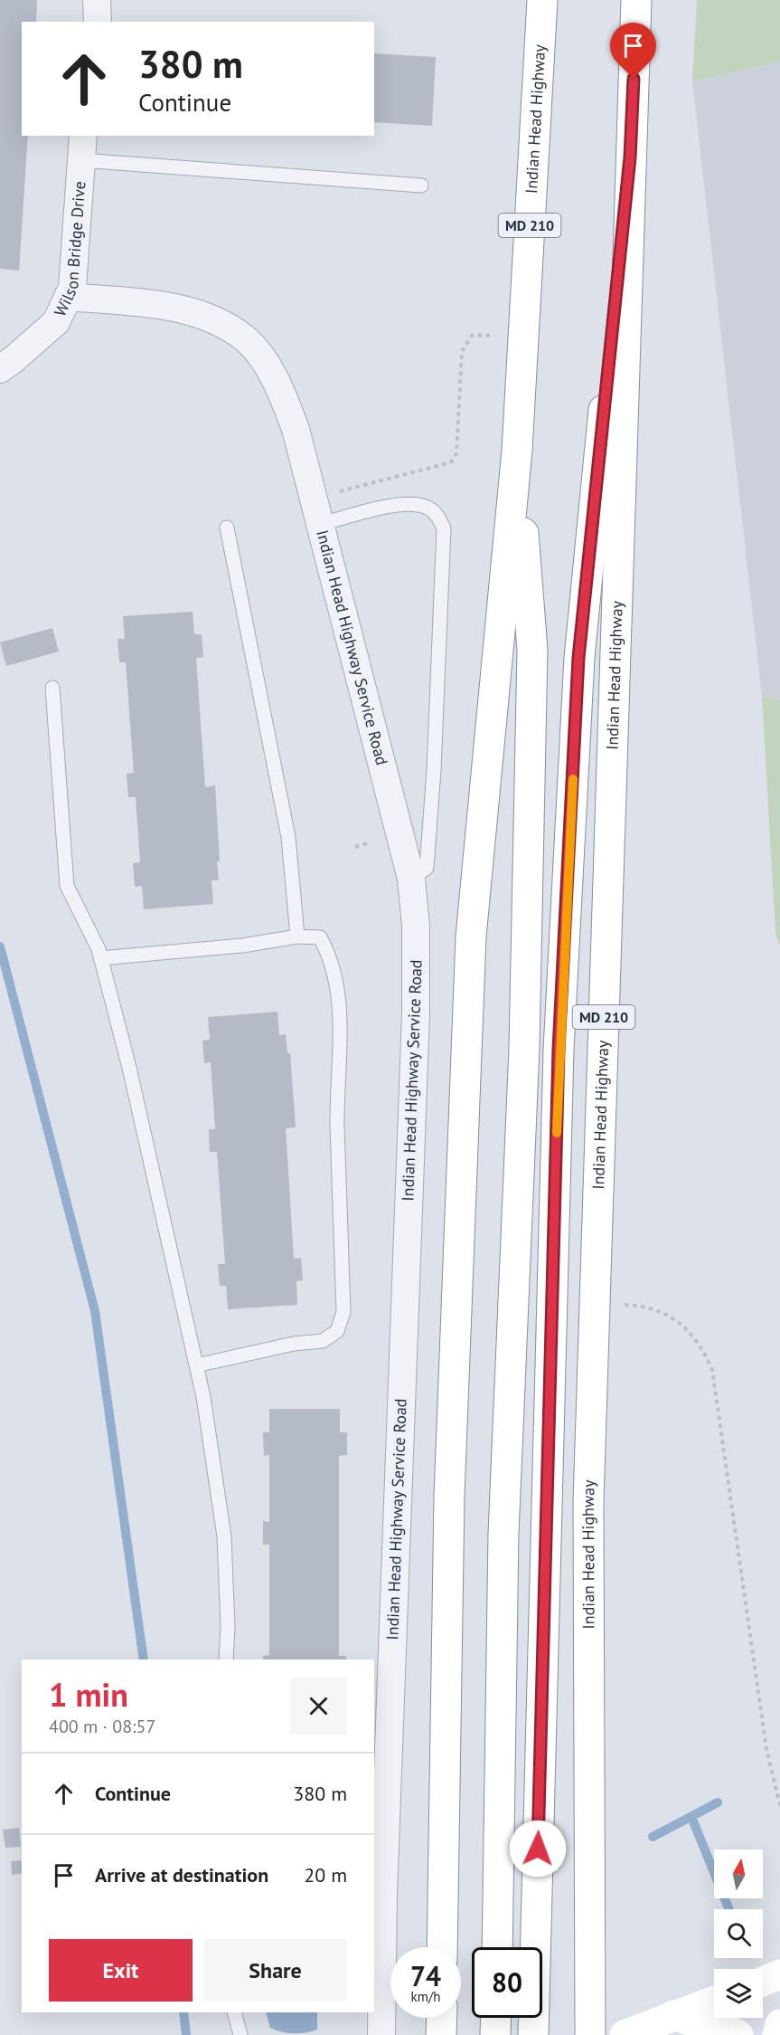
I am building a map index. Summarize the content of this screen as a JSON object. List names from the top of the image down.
{
  "streets": {
    "main road": ["Indian Head Highway", "MD 210"],
    "street": ["Wilson Bridge Drive", "Indian Head Highway Service Road"]
  },
  "crossings": [
    ["Wilson Bridge Drive", "Indian Head Highway Service Road"]
  ],
  "north": "top",
  "page": {
    "turn": ["380 m", "Continue"],
    "heading": ["1 min", "400 m · 08:57"],
    "list": [
      {
        "name": "Continue",
        "value": "380 m"
      },
      {
        "name": "Arrive at destination",
        "value": "20 m"
      }
    ],
    "buttons": ["Exit", "Share"],
    "speed": "74 km/h",
    "limit": "80"
  }
}
